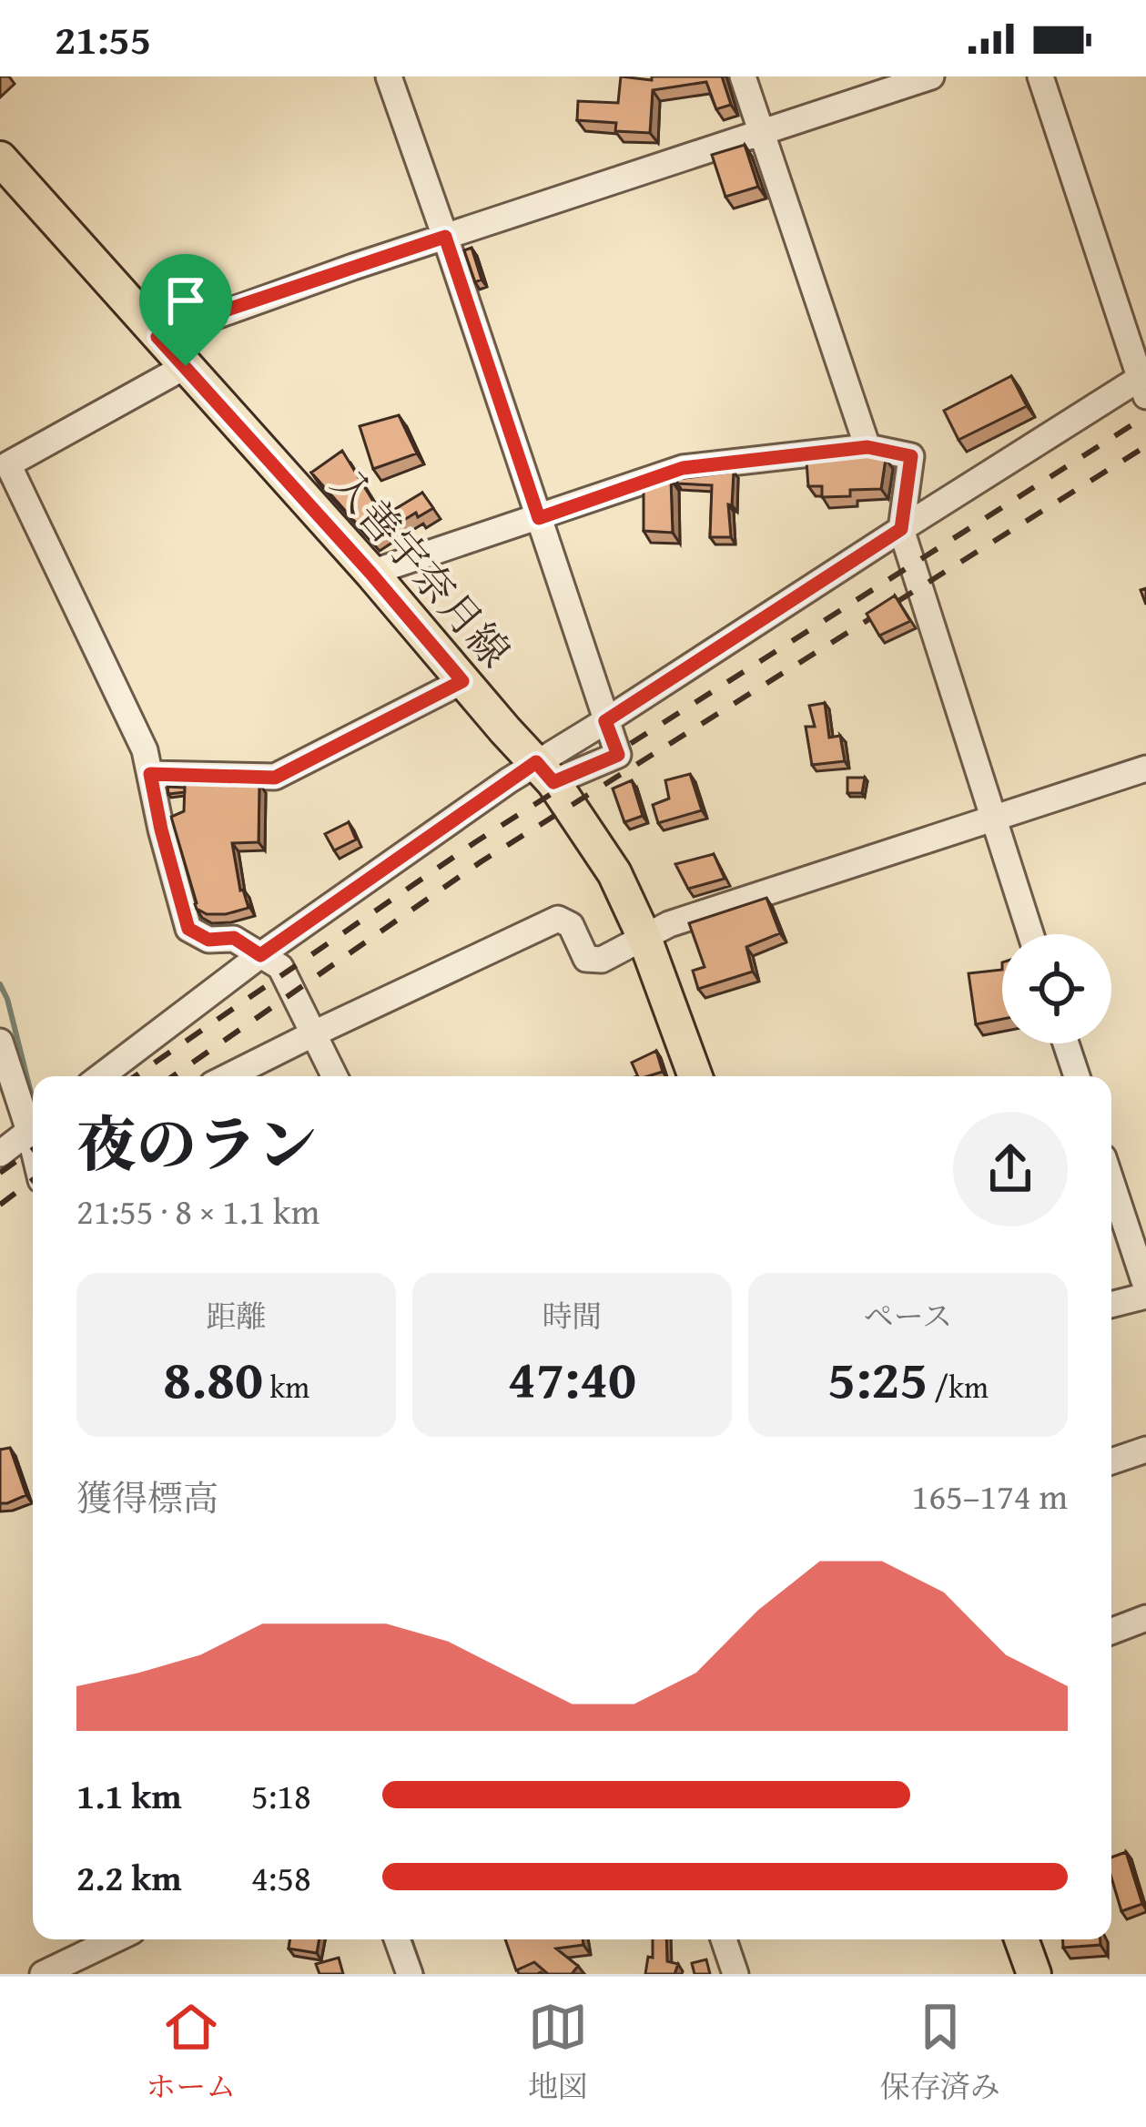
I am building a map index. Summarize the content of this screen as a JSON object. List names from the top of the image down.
{
  "streets": {
    "main road": ["入善宇奈月線"]
  },
  "page": {
    "status": "21:55",
    "heading": ["夜のラン", "21:55 · 8 × 1.1 km"],
    "stats": [
      ["距離", "8.80 km"],
      ["時間", "47:40"],
      ["ペース", "5:25 /km"]
    ],
    "chart": ["獲得標高", "165–174 m"],
    "list": [
      {
        "name": "1.1 km",
        "note": "5:18"
      },
      {
        "name": "2.2 km",
        "note": "4:58"
      }
    ],
    "tabs": ["ホーム", "地図", "保存済み"]
  }
}
